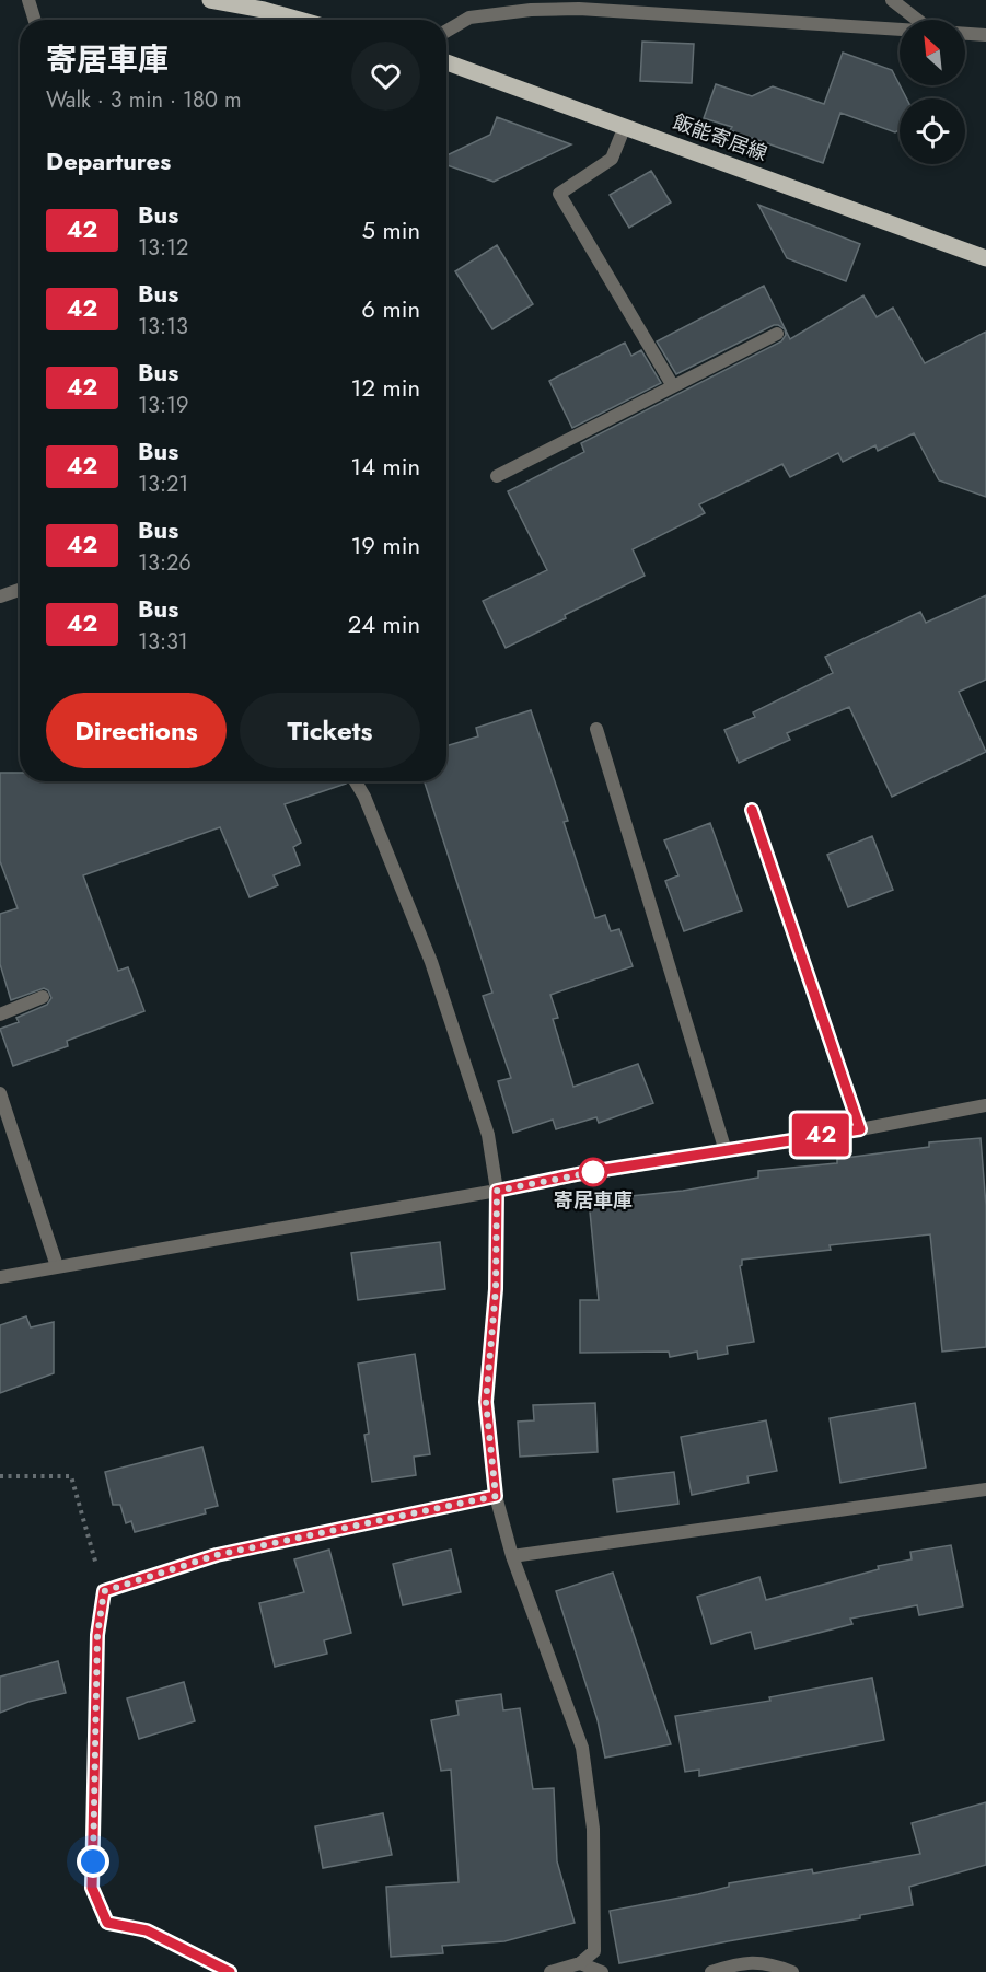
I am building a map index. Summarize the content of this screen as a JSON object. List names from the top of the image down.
{
  "streets": {
    "main road": ["飯能寄居線"]
  },
  "places": ["寄居車庫"],
  "lines": ["bus line 42"],
  "north": "top left",
  "page": {
    "on_map": "42",
    "heading": [
      ["寄居車庫", "Walk · 3 min · 180 m"],
      "Departures"
    ],
    "list": [
      {
        "mark": "42",
        "name": "Bus",
        "note": "13:12",
        "value": "5 min"
      },
      {
        "mark": "42",
        "name": "Bus",
        "note": "13:13",
        "value": "6 min"
      },
      {
        "mark": "42",
        "name": "Bus",
        "note": "13:19",
        "value": "12 min"
      },
      {
        "mark": "42",
        "name": "Bus",
        "note": "13:21",
        "value": "14 min"
      },
      {
        "mark": "42",
        "name": "Bus",
        "note": "13:26",
        "value": "19 min"
      },
      {
        "mark": "42",
        "name": "Bus",
        "note": "13:31",
        "value": "24 min"
      }
    ],
    "buttons": ["Directions", "Tickets"]
  }
}
